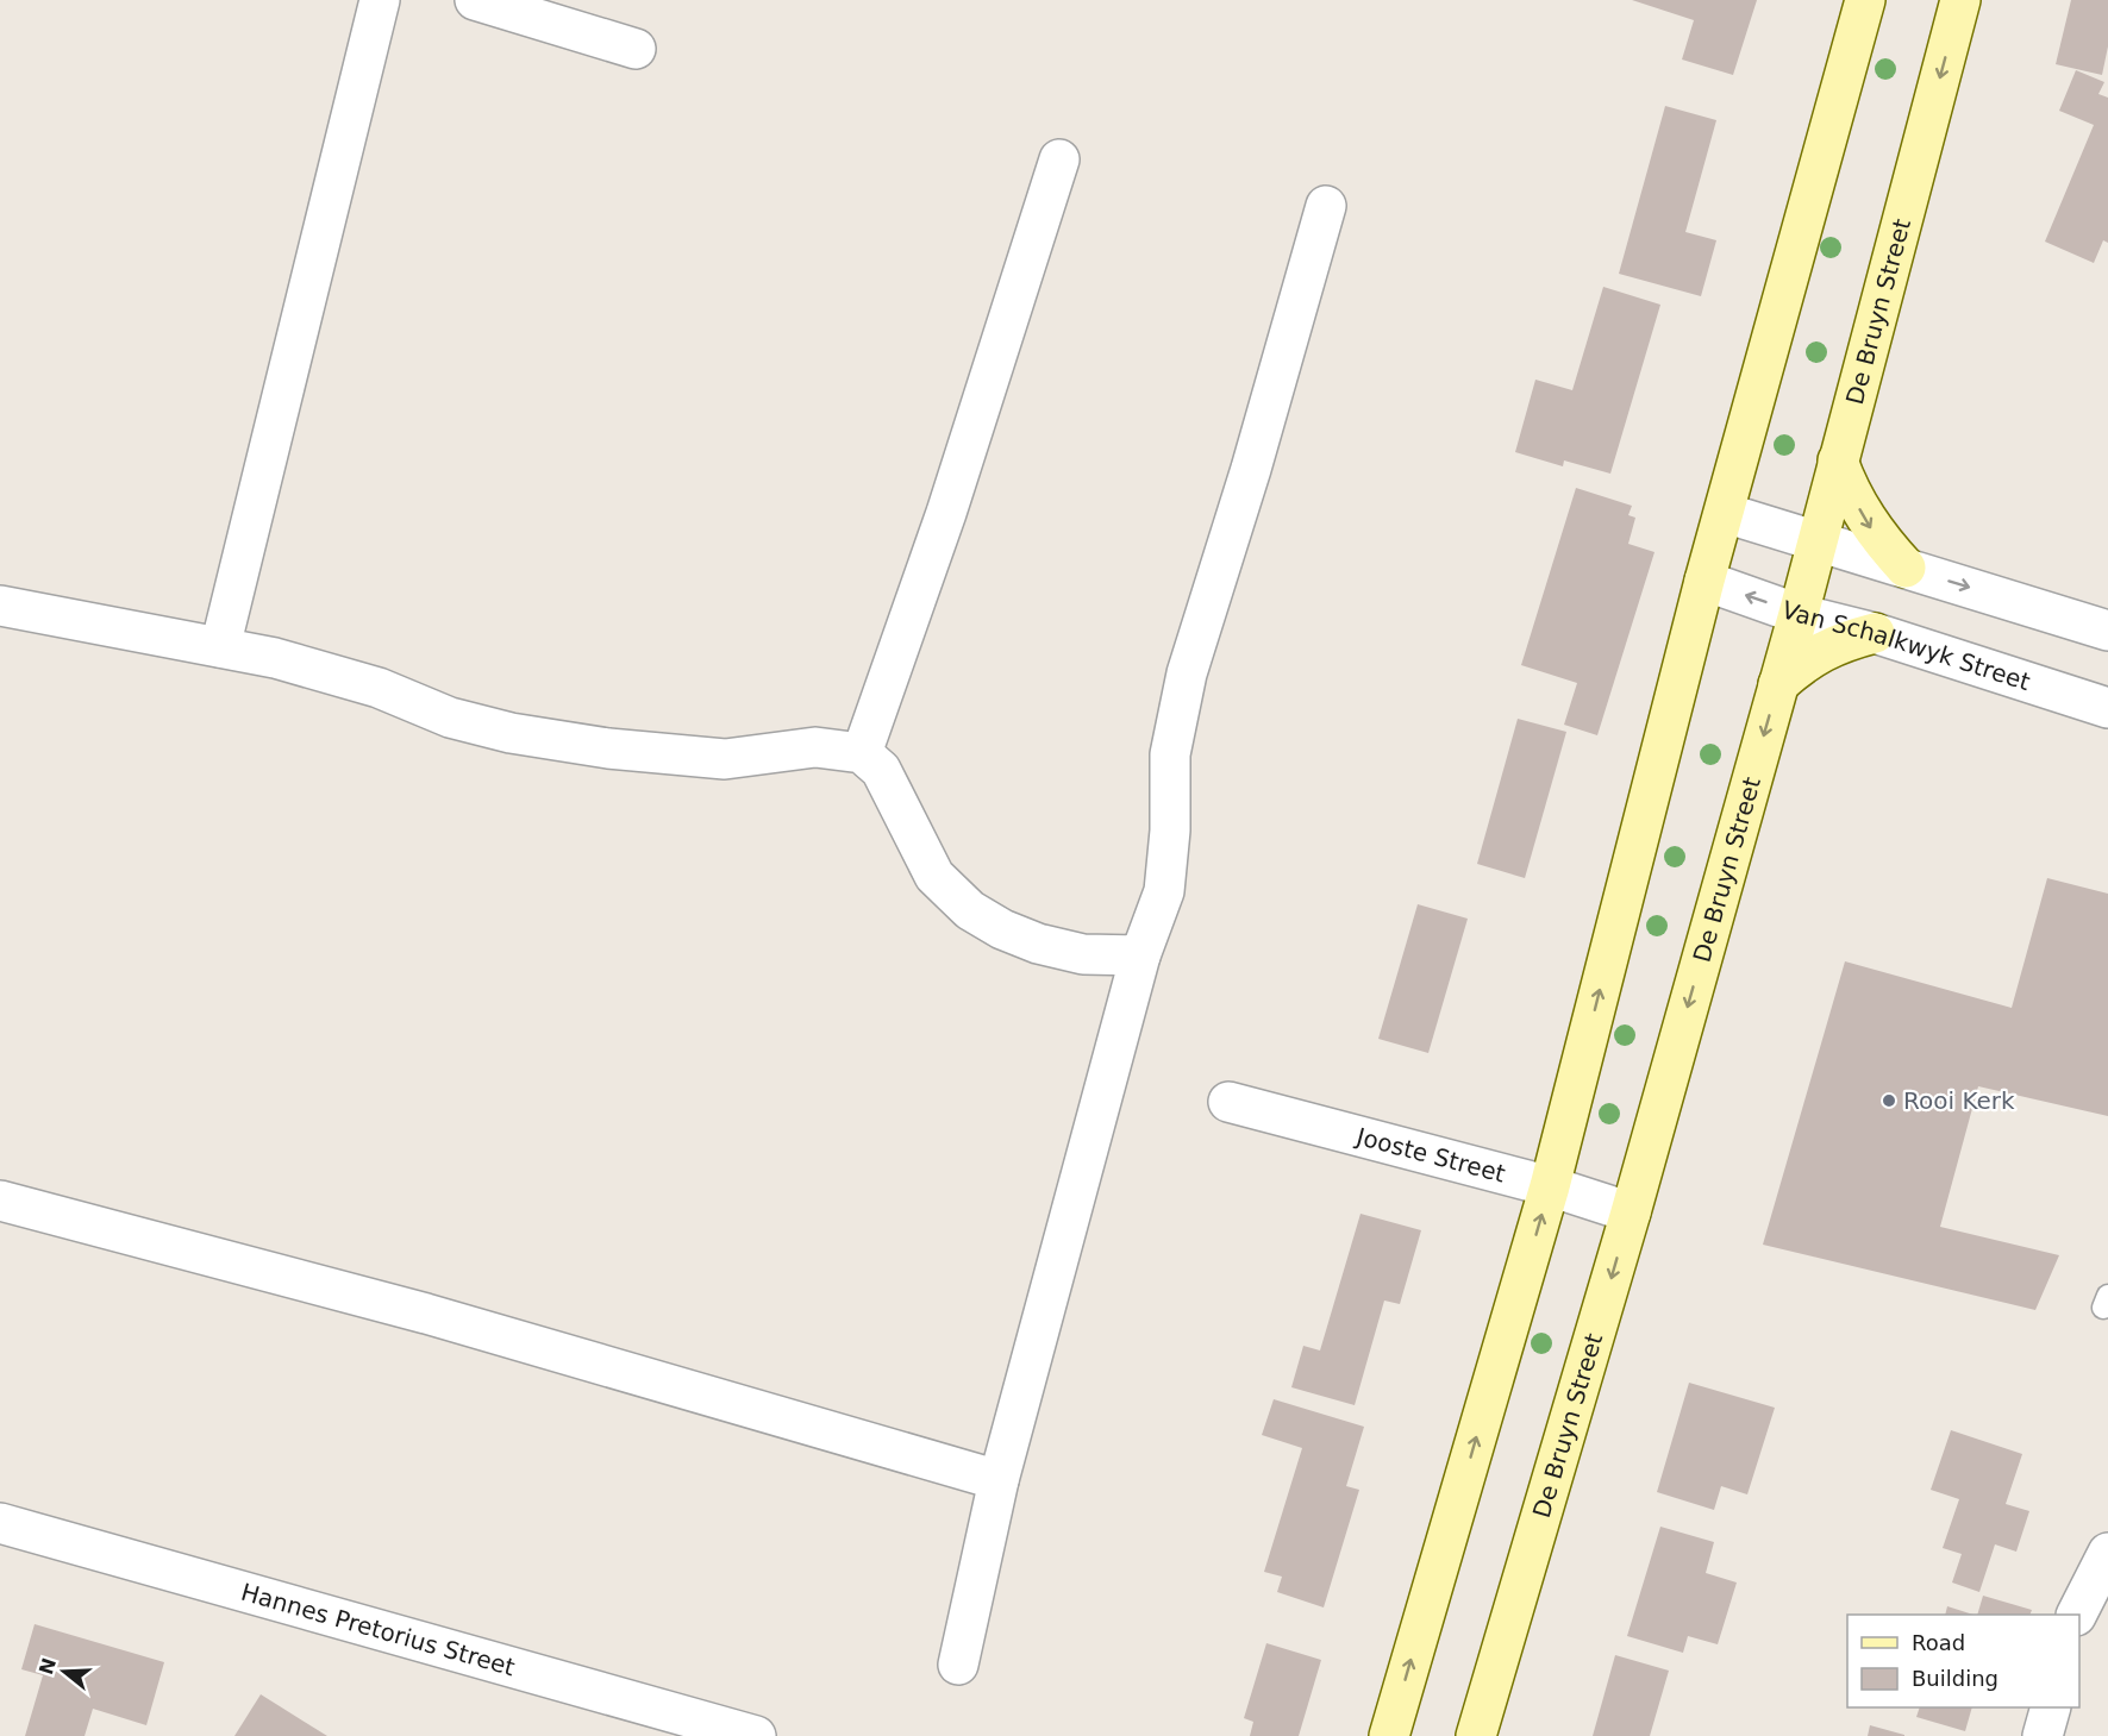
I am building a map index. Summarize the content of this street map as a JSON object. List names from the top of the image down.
{
  "streets": {
    "street": [
      "De Bruyn Street",
      "Van Schalkwyk Street",
      "Jooste Street",
      "Hannes Pretorius Street"
    ]
  },
  "crossings": [
    ["De Bruyn Street", "Van Schalkwyk Street"],
    ["De Bruyn Street", "Jooste Street"]
  ],
  "places": ["Rooi Kerk"],
  "legend": ["Road", "Building"],
  "north": "left"
}
